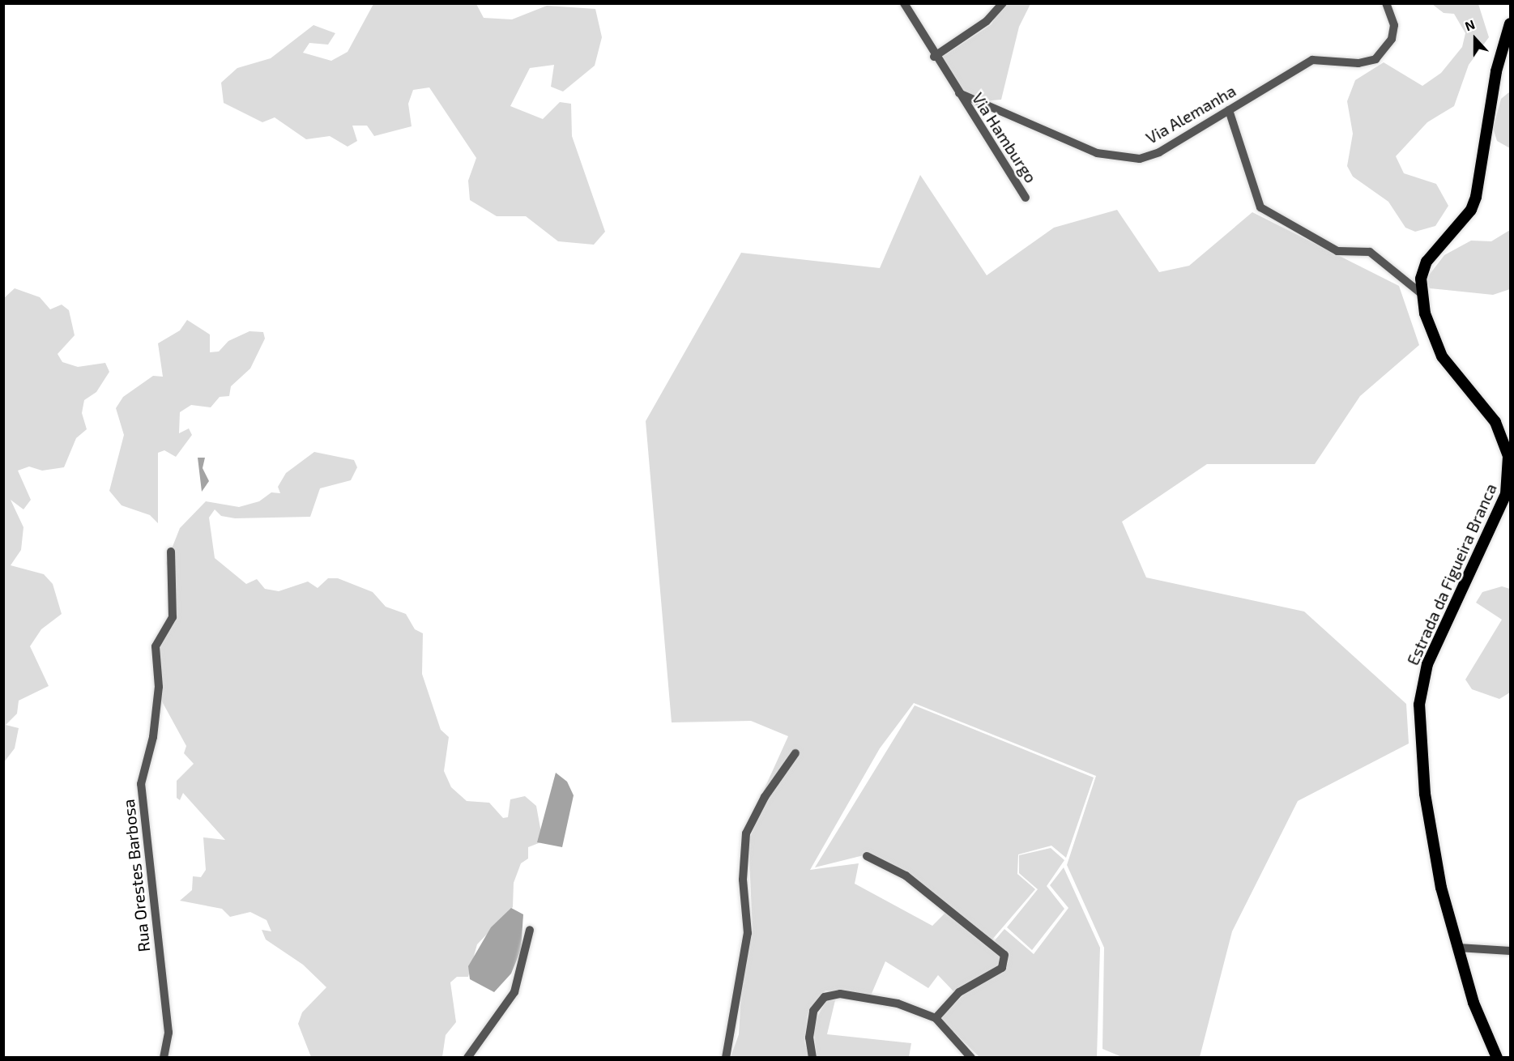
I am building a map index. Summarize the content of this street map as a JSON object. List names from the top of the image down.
{
  "streets": {
    "main road": ["Estrada da Figueira Branca"],
    "street": ["Via Alemanha", "Via Hamburgo", "Rua Orestes Barbosa"]
  },
  "crossings": [
    ["Via Alemanha", "Via Hamburgo"]
  ],
  "north": "top"
}
